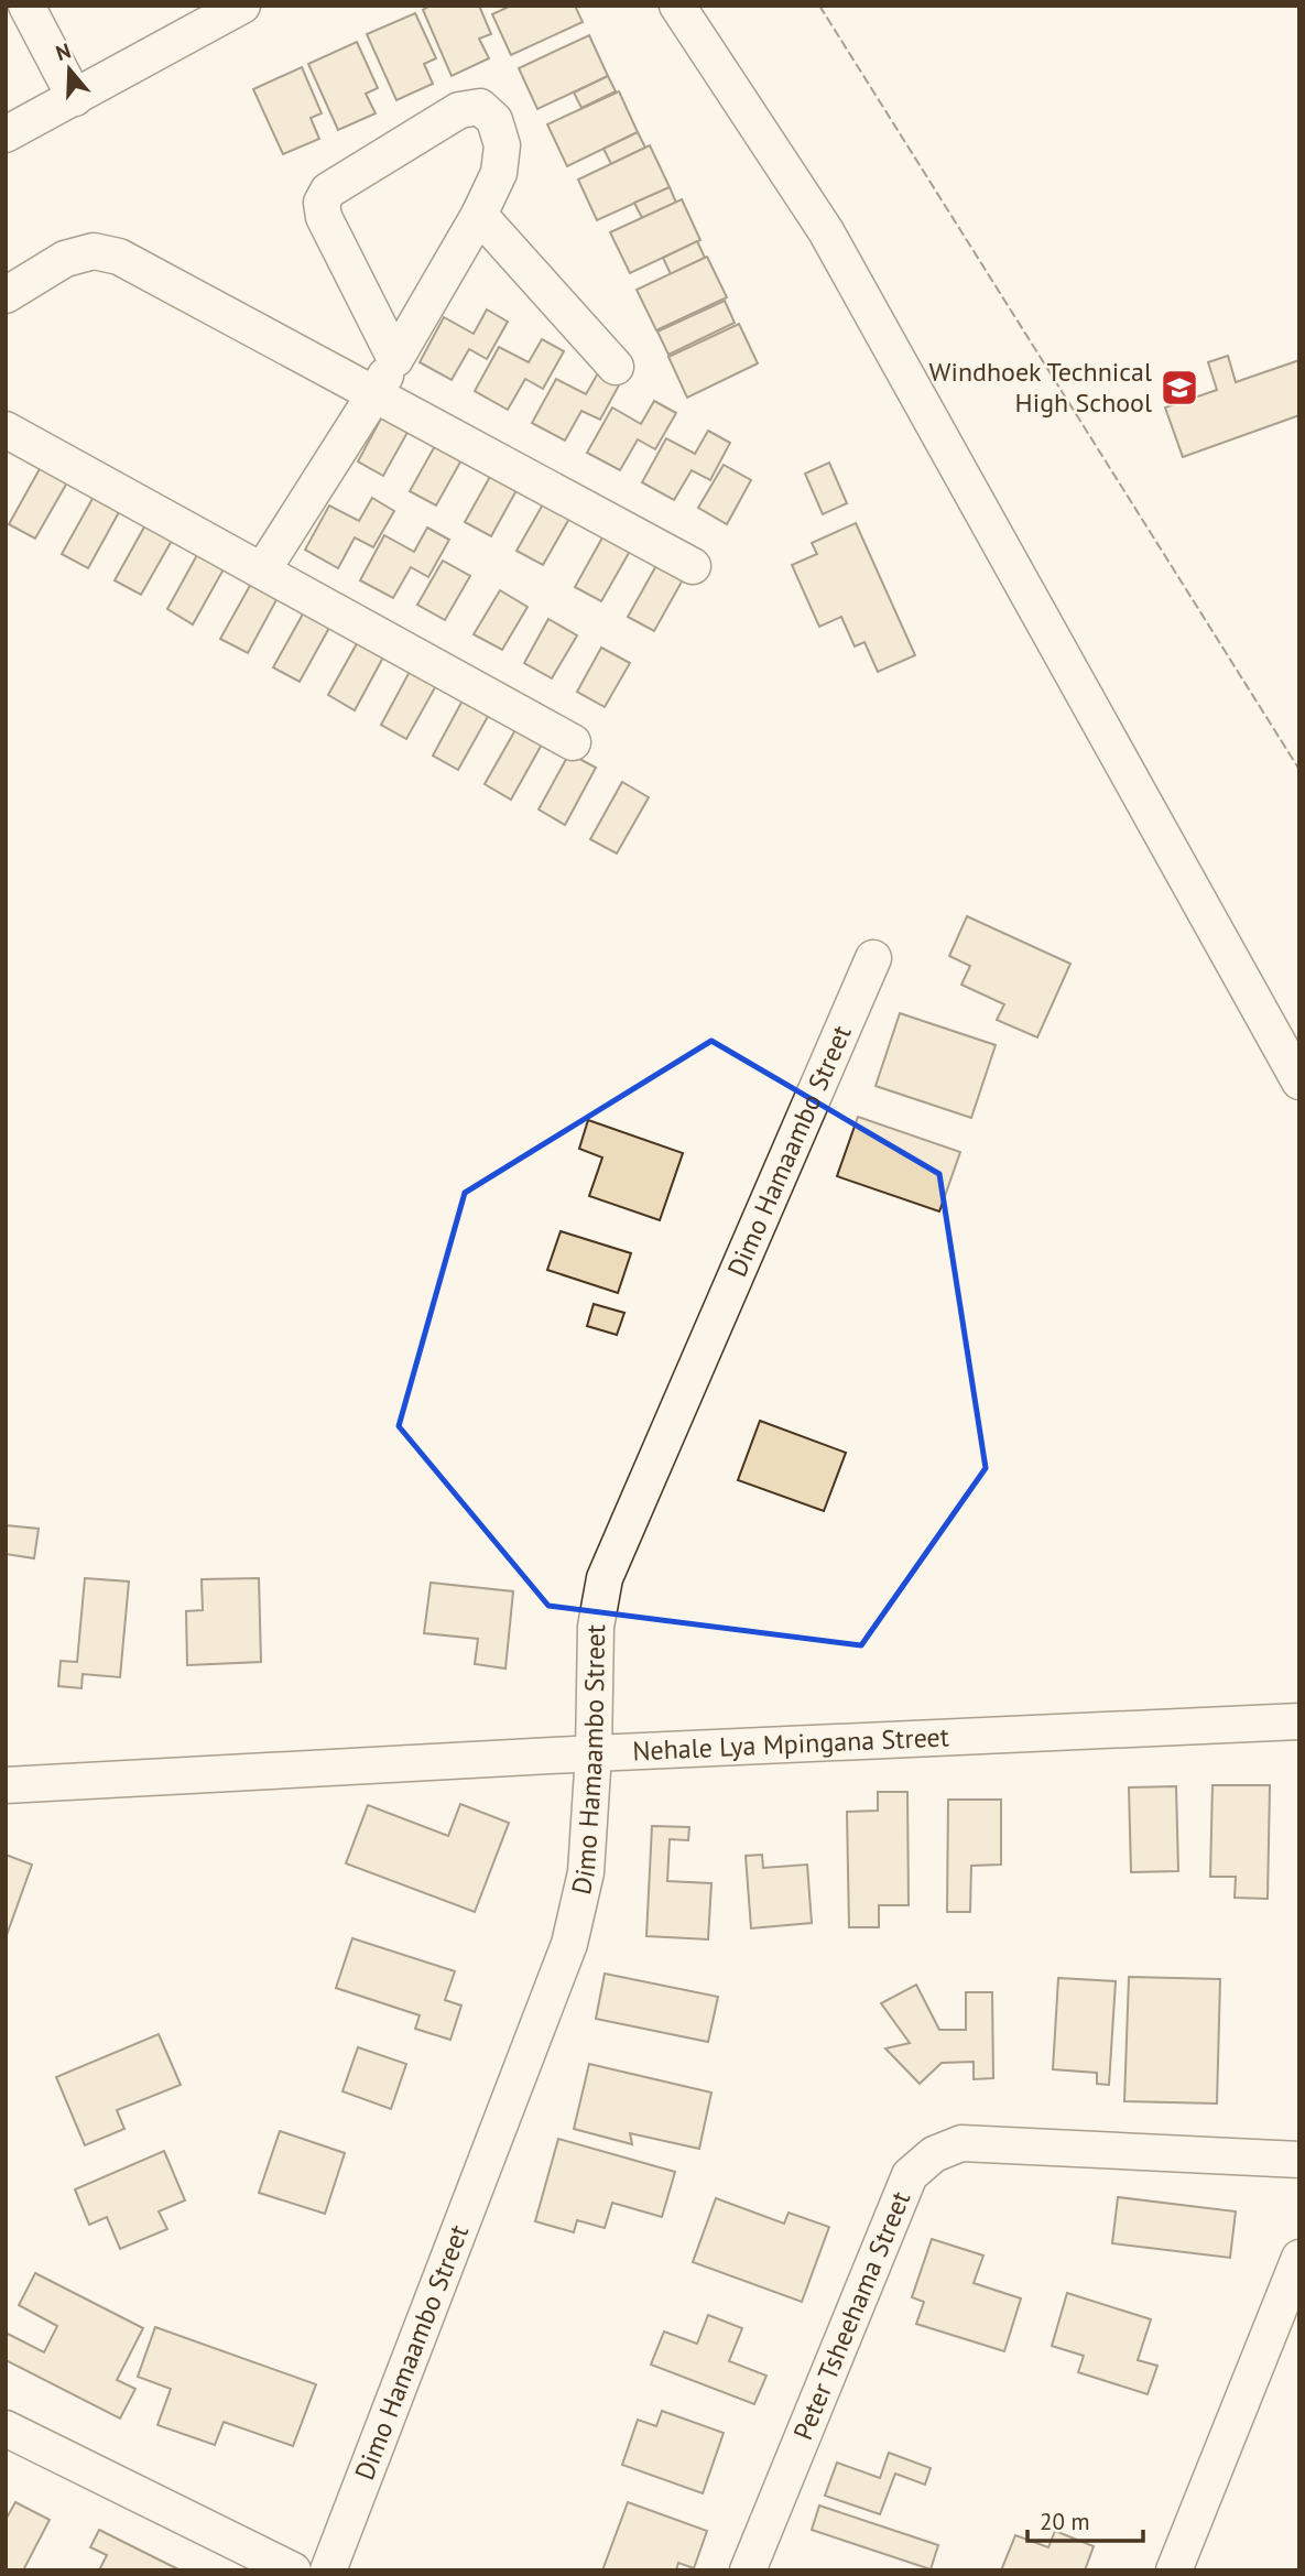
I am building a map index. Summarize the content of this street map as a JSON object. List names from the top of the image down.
{
  "streets": {
    "street": ["Dimo Hamaambo Street", "Nehale Lya Mpingana Street", "Peter Tsheehama Street"]
  },
  "crossings": [
    ["Dimo Hamaambo Street", "Nehale Lya Mpingana Street"]
  ],
  "places": {
    "school or university": ["Windhoek Technical High School"]
  },
  "scale_bar": "20 m",
  "north": "top"
}
